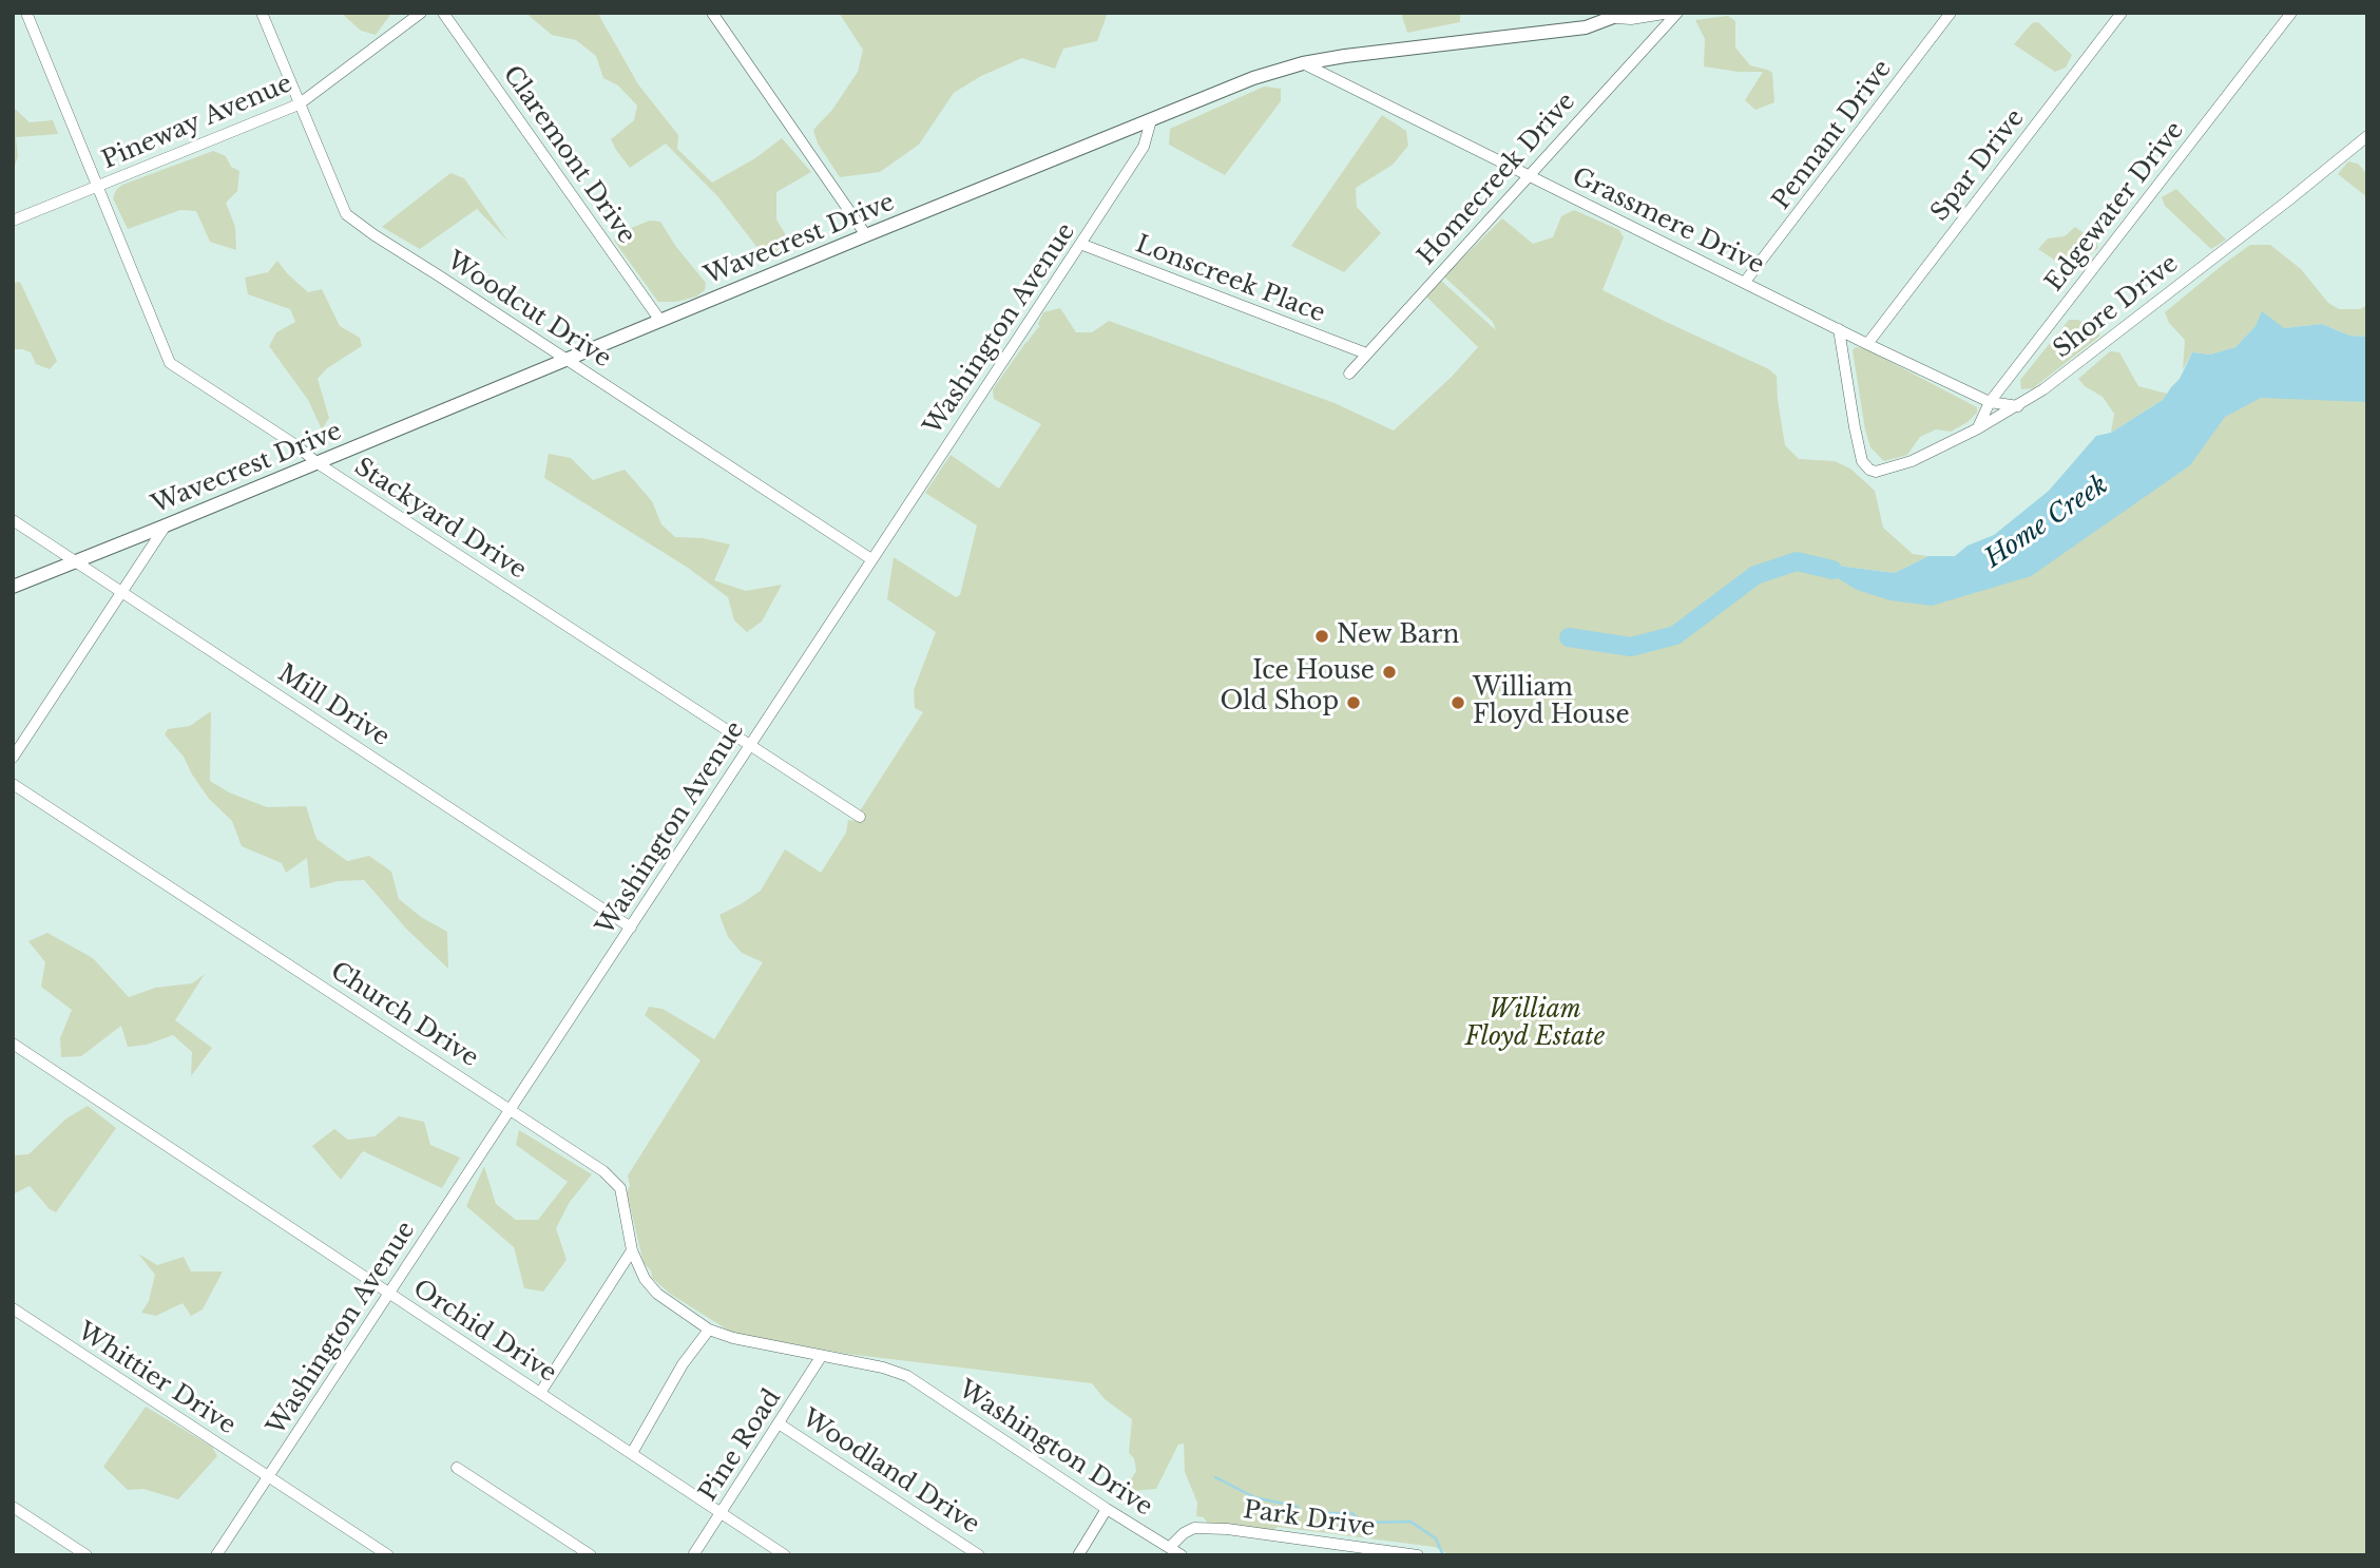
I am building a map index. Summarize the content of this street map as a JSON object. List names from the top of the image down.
{
  "streets": {
    "street": [
      "Pineway Avenue",
      "Pennant Drive",
      "Claremont Drive",
      "Spar Drive",
      "Homecreek Drive",
      "Edgewater Drive",
      "Grassmere Drive",
      "Wavecrest Drive",
      "Lonscreek Place",
      "Shore Drive",
      "Woodcut Drive",
      "Washington Avenue",
      "Stackyard Drive",
      "Mill Drive",
      "Church Drive",
      "Orchid Drive",
      "Whittier Drive",
      "Pine Road",
      "Washington Drive",
      "Woodland Drive",
      "Park Drive"
    ]
  },
  "crossings": [
    ["Pineway Avenue", "Woodcut Drive"],
    ["Pineway Avenue", "Stackyard Drive"],
    ["Pennant Drive", "Grassmere Drive"],
    ["Claremont Drive", "Wavecrest Drive"],
    ["Spar Drive", "Grassmere Drive"],
    ["Homecreek Drive", "Grassmere Drive"],
    ["Homecreek Drive", "Lonscreek Place"],
    ["Edgewater Drive", "Grassmere Drive"],
    ["Edgewater Drive", "Shore Drive"],
    ["Grassmere Drive", "Wavecrest Drive"],
    ["Grassmere Drive", "Shore Drive"],
    ["Wavecrest Drive", "Woodcut Drive"],
    ["Wavecrest Drive", "Washington Avenue"],
    ["Wavecrest Drive", "Stackyard Drive"],
    ["Wavecrest Drive", "Mill Drive"],
    ["Lonscreek Place", "Washington Avenue"],
    ["Woodcut Drive", "Washington Avenue"],
    ["Washington Avenue", "Stackyard Drive"],
    ["Washington Avenue", "Mill Drive"],
    ["Washington Avenue", "Church Drive"],
    ["Washington Avenue", "Orchid Drive"],
    ["Washington Avenue", "Whittier Drive"],
    ["Church Drive", "Pine Road"],
    ["Church Drive", "Washington Drive"],
    ["Orchid Drive", "Pine Road"],
    ["Pine Road", "Washington Drive"],
    ["Pine Road", "Woodland Drive"],
    ["Washington Drive", "Park Drive"]
  ],
  "water": ["Home Creek"],
  "parks": ["William Floyd Estate"],
  "places": [
    "New Barn",
    "Ice House",
    "Old Shop",
    "William Floyd House"
  ]
}
